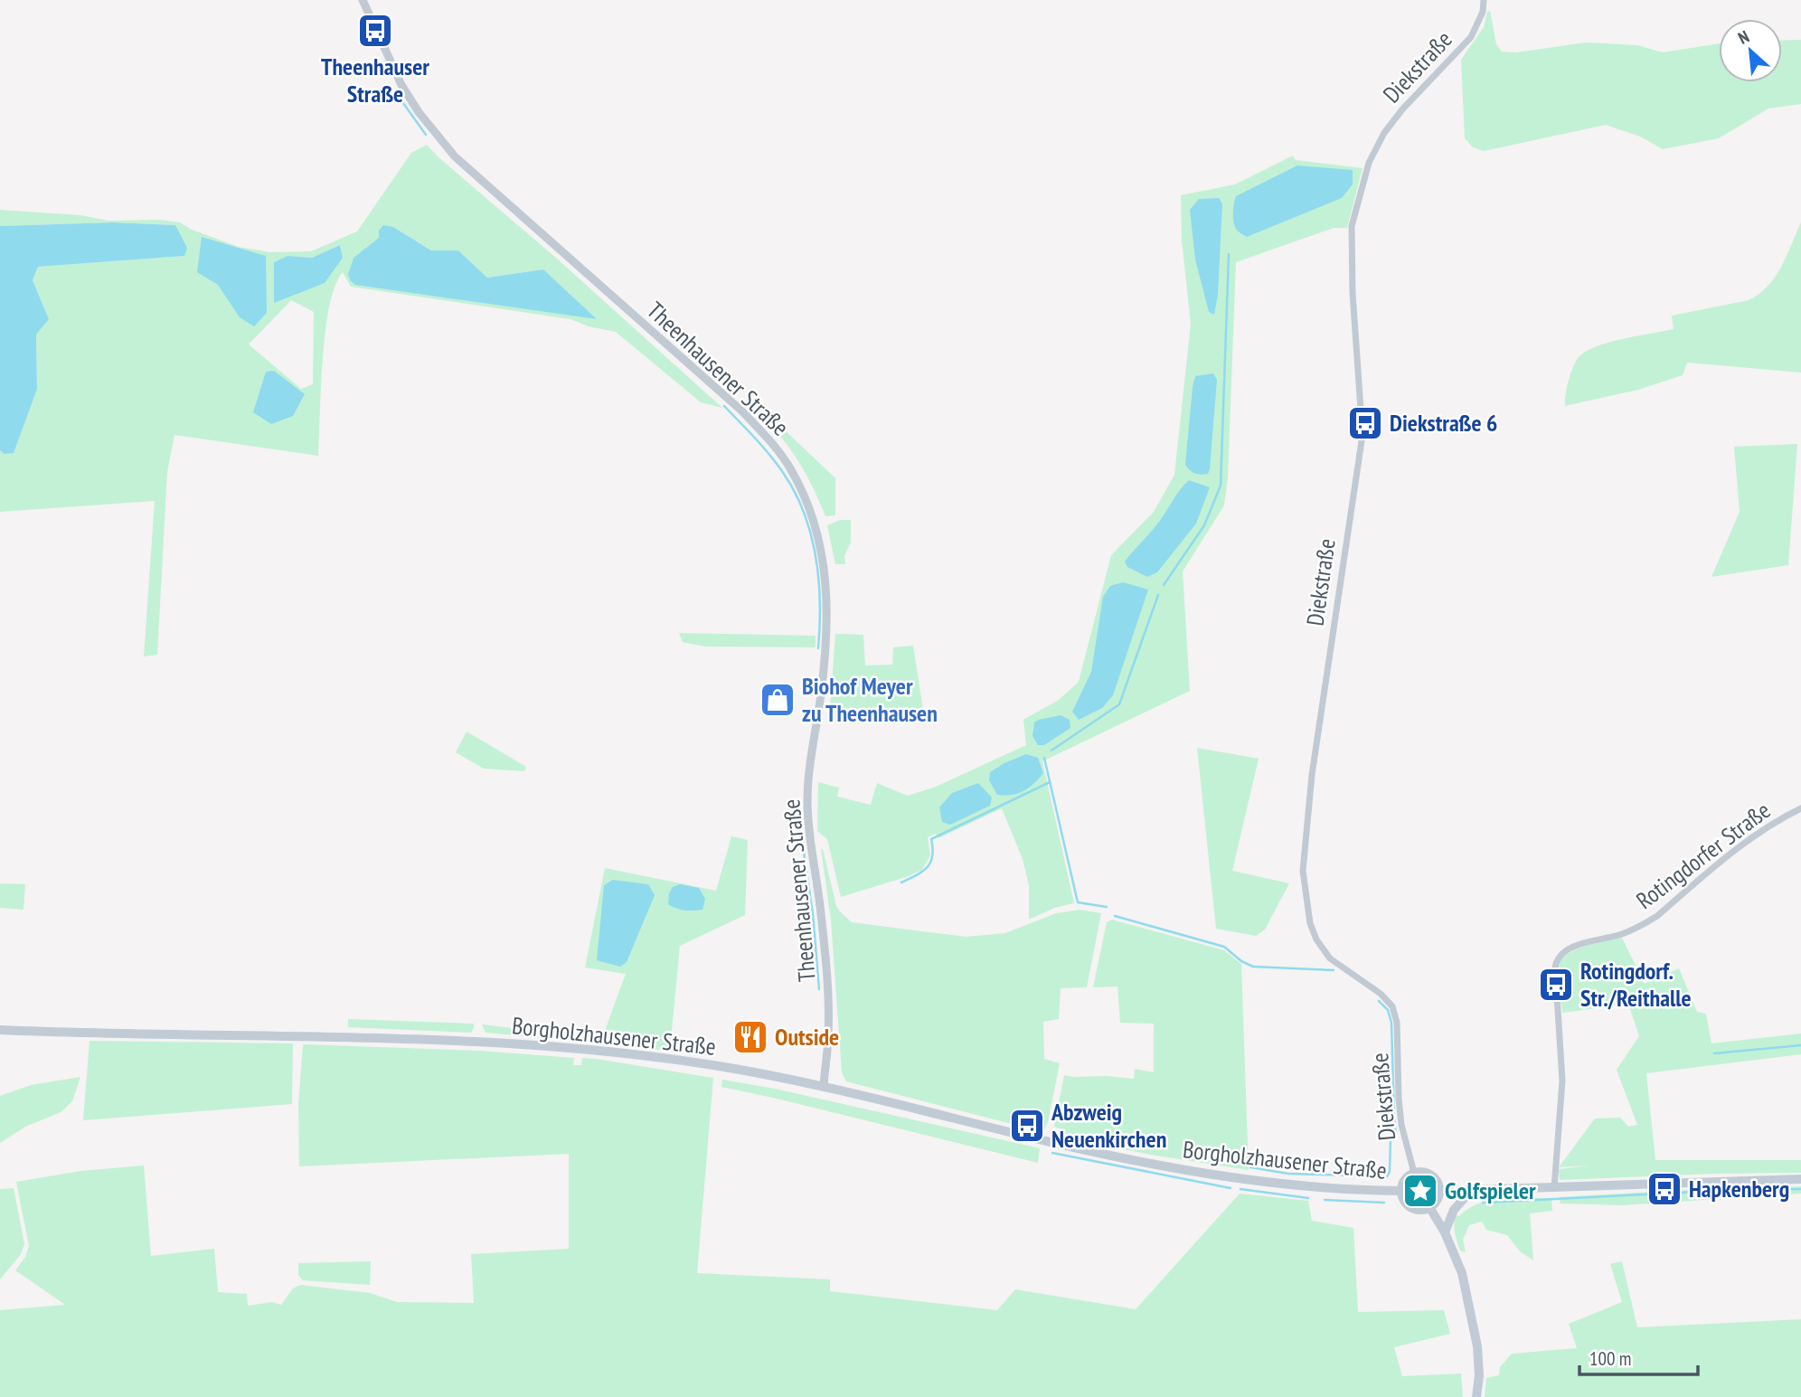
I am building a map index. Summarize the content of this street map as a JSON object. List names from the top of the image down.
{
  "streets": {
    "main road": ["Borgholzhausener Straße"],
    "street": ["Diekstraße", "Theenhausener Straße", "Rotingdorfer Straße"]
  },
  "crossings": [
    ["Diekstraße", "Borgholzhausener Straße"],
    ["Theenhausener Straße", "Borgholzhausener Straße"]
  ],
  "places": {
    "bus stop": [
      "Theenhauser Straße",
      "Diekstraße 6",
      "Rotingdorf. Str./Reithalle",
      "Abzweig Neuenkirchen",
      "Hapkenberg"
    ],
    "shop": ["Biohof Meyer zu Theenhausen"],
    "restaurant": ["Outside"],
    "place": ["Golfspieler"]
  },
  "scale_bar": "100 m",
  "north": "top left"
}
